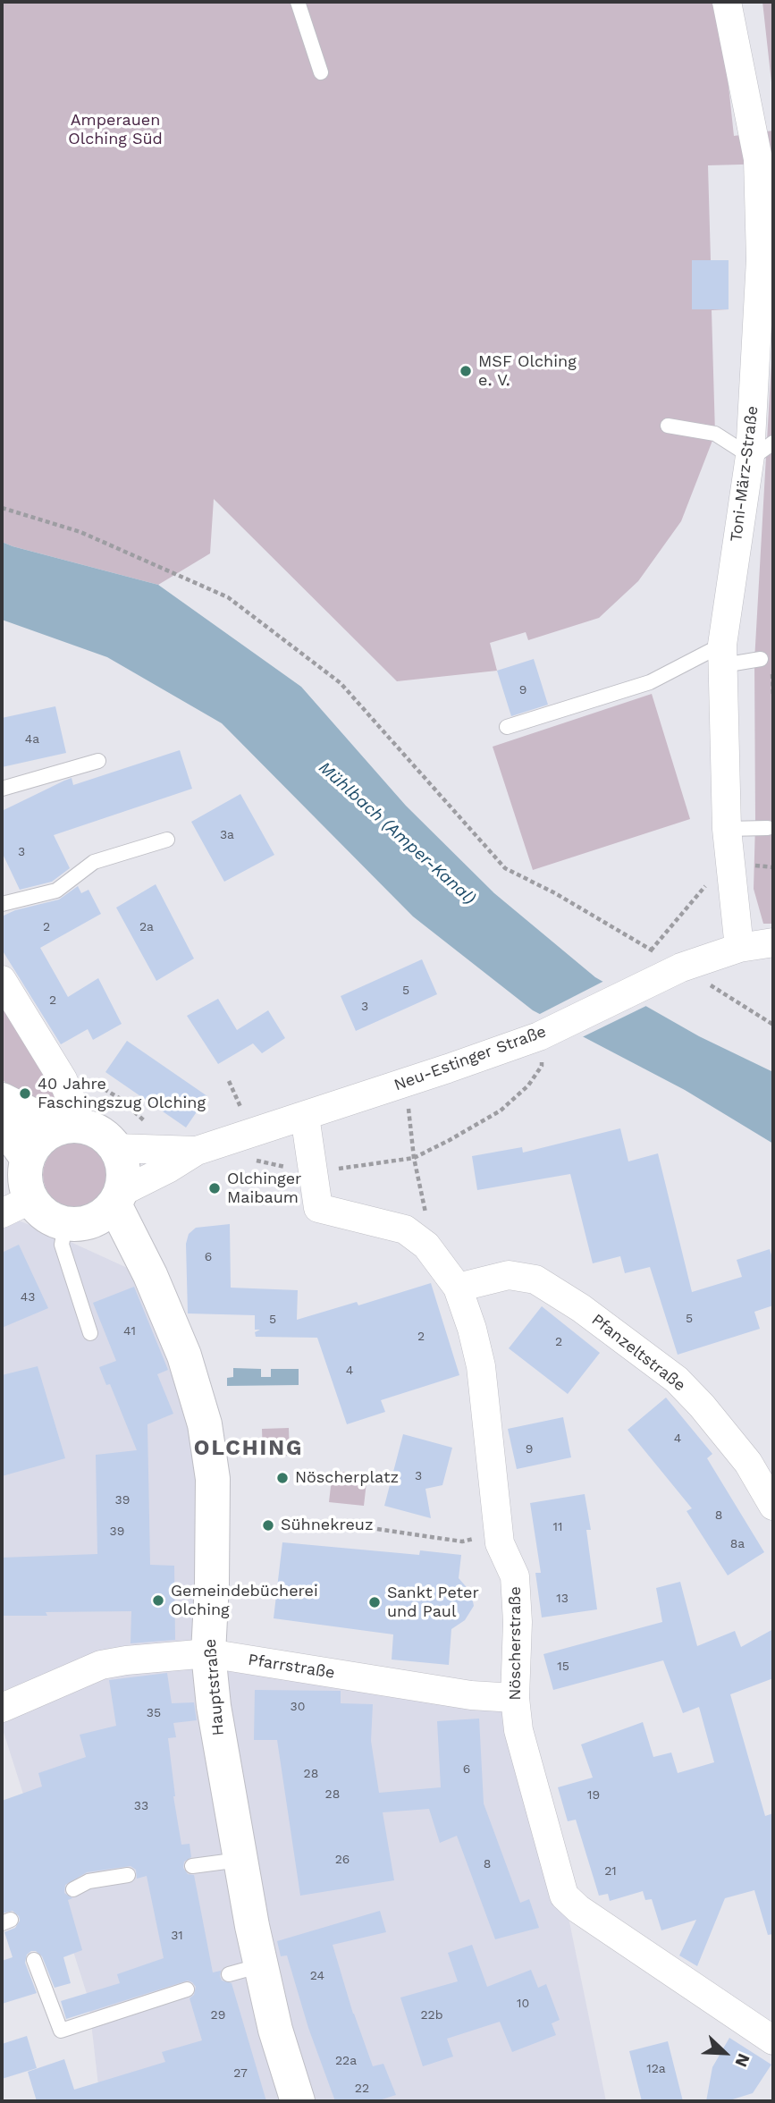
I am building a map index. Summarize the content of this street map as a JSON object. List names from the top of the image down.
{
  "streets": {
    "street": [
      "Toni-März-Straße",
      "Neu-Estinger Straße",
      "Pfanzeltstraße",
      "Nöscherstraße",
      "Pfarrstraße",
      "Hauptstraße"
    ]
  },
  "crossings": [
    ["Toni-März-Straße", "Neu-Estinger Straße"],
    ["Neu-Estinger Straße", "Nöscherstraße"],
    ["Neu-Estinger Straße", "Hauptstraße"],
    ["Pfanzeltstraße", "Nöscherstraße"],
    ["Nöscherstraße", "Pfarrstraße"],
    ["Pfarrstraße", "Hauptstraße"]
  ],
  "districts": ["OLCHING"],
  "water": ["Mühlbach (Amper-Kanal)"],
  "parks": ["Amperauen Olching Süd"],
  "places": [
    "MSF Olching e. V.",
    "40 Jahre Faschingszug Olching",
    "Olchinger Maibaum",
    "Nöscherplatz",
    "Sühnekreuz",
    "Gemeindebücherei Olching",
    "Sankt Peter und Paul"
  ],
  "house_numbers": [
    "9",
    "4a",
    "3a",
    "3",
    "2",
    "2a",
    "5",
    "2",
    "3",
    "6",
    "43",
    "5",
    "5",
    "41",
    "2",
    "2",
    "4",
    "4",
    "9",
    "3",
    "39",
    "8",
    "11",
    "39",
    "8a",
    "13",
    "15",
    "30",
    "35",
    "6",
    "28",
    "28",
    "19",
    "33",
    "26",
    "8",
    "21",
    "31",
    "24",
    "10",
    "29",
    "22b",
    "22a",
    "12a",
    "27",
    "22"
  ],
  "north": "bottom right"
}
